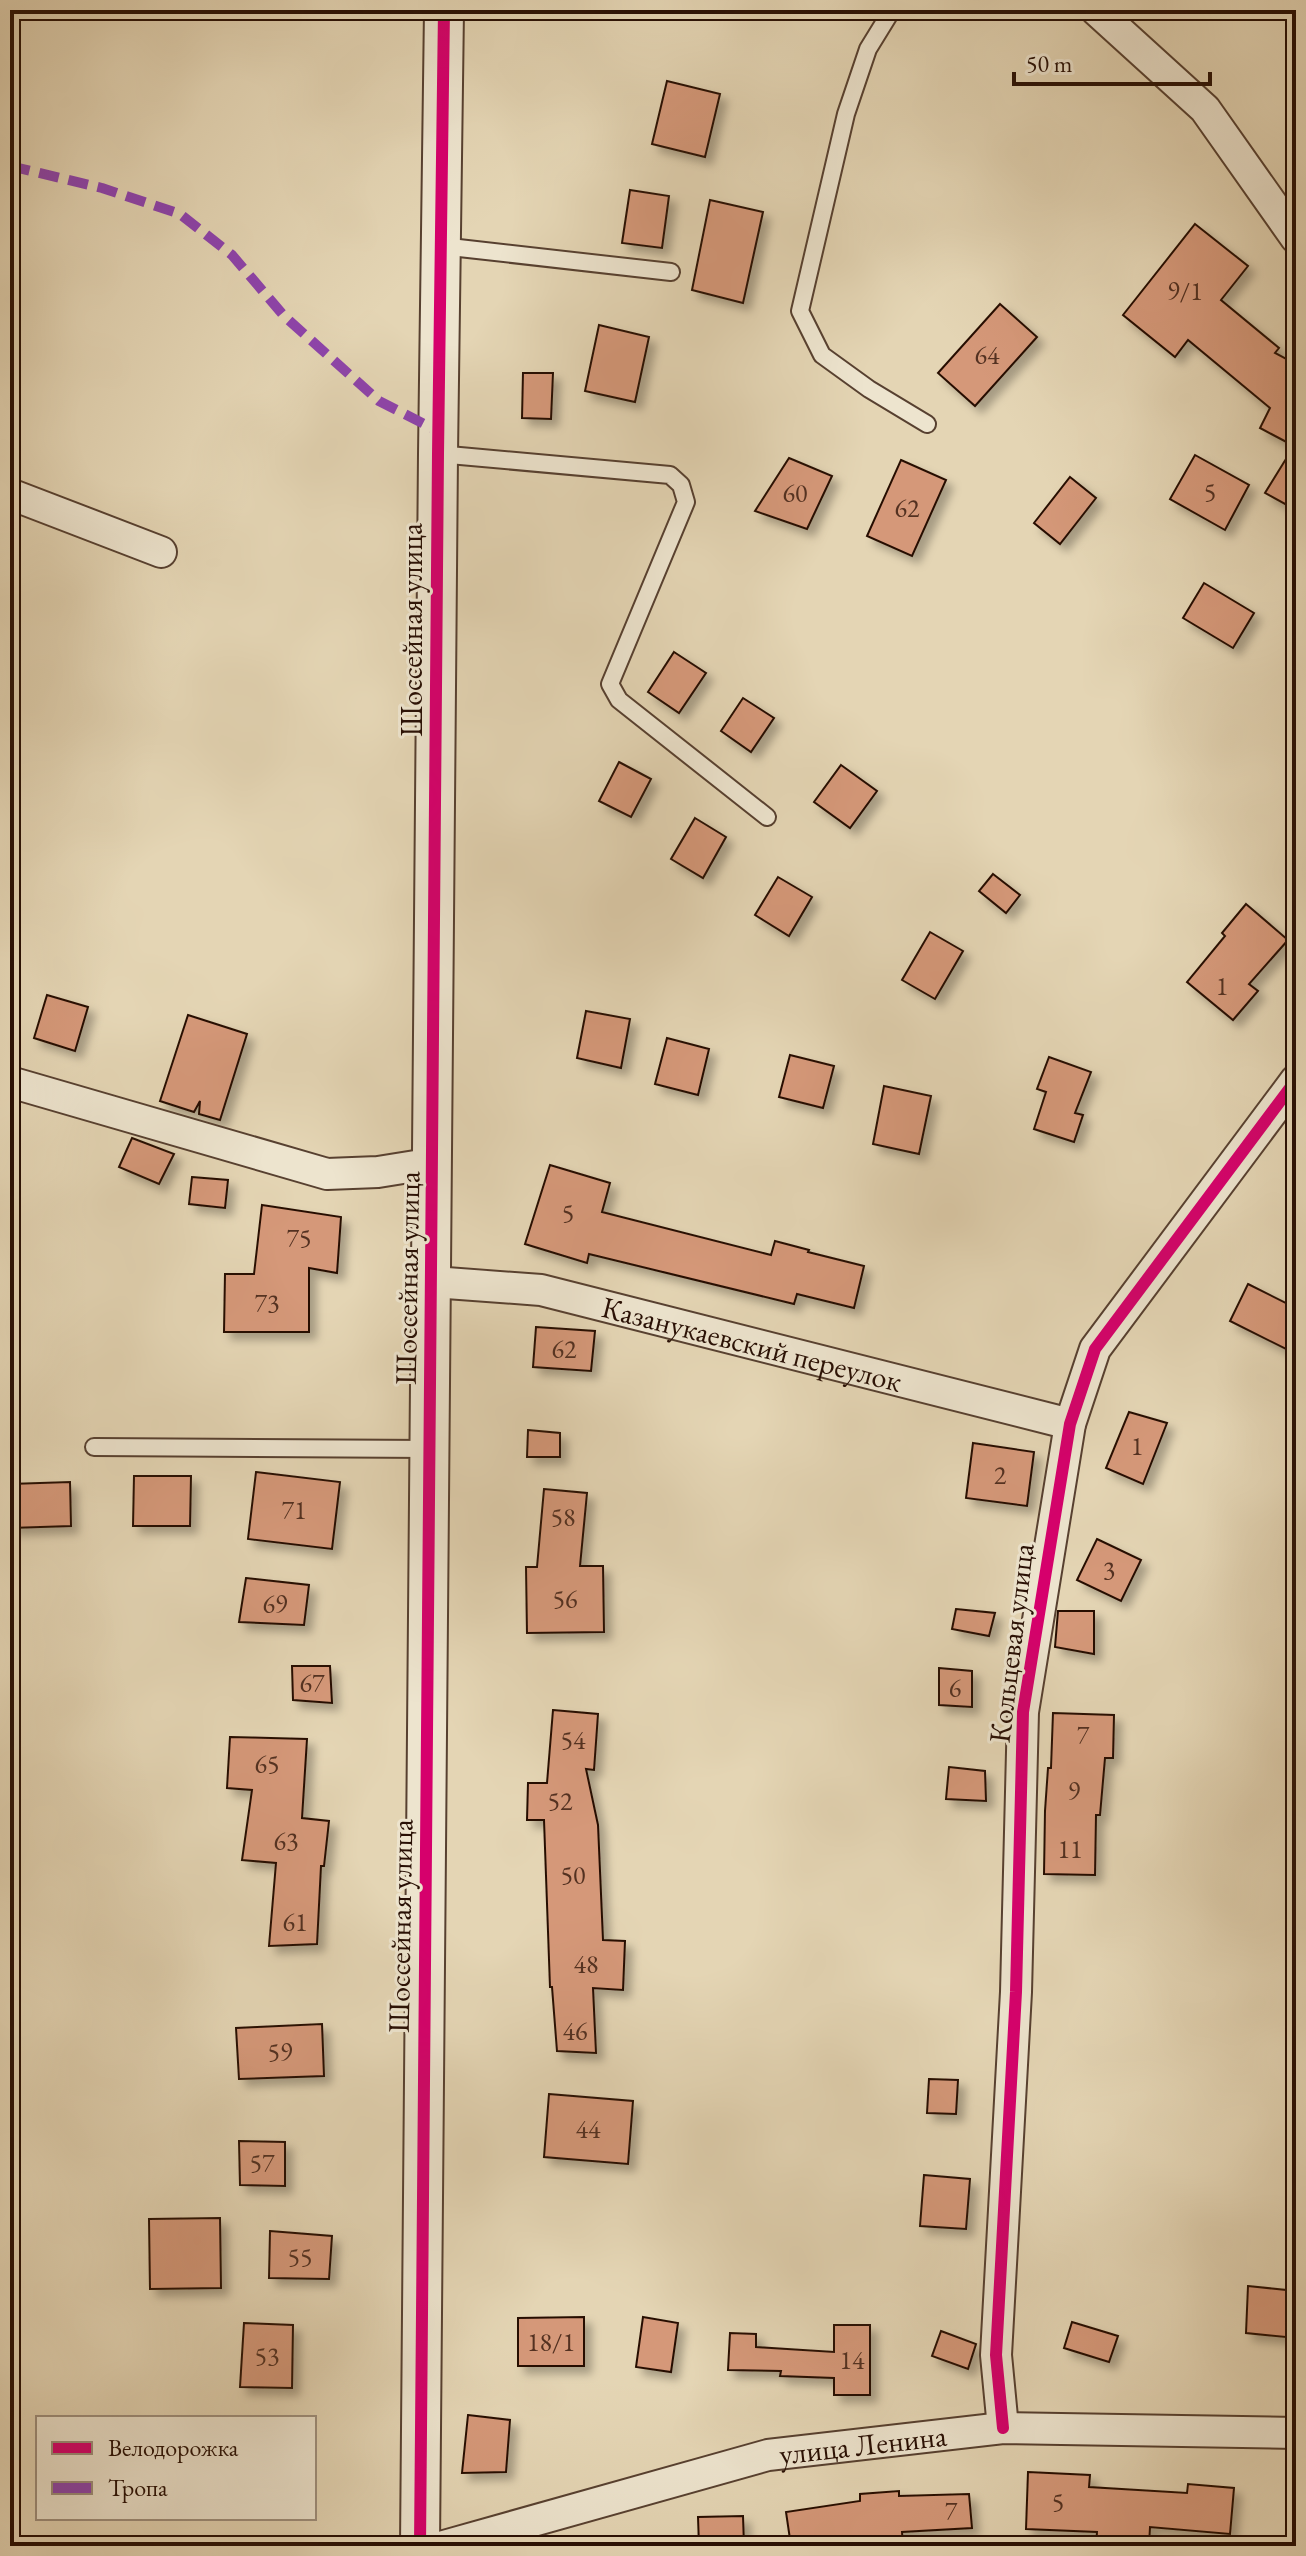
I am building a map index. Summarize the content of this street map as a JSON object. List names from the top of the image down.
{
  "streets": {
    "street": [
      "Шоссейная улица",
      "Казанукаевский переулок",
      "Кольцевая улица",
      "улица Ленина"
    ]
  },
  "crossings": [
    ["Шоссейная улица", "Казанукаевский переулок"],
    ["Казанукаевский переулок", "Кольцевая улица"],
    ["Кольцевая улица", "улица Ленина"]
  ],
  "house_numbers": [
    "9/1",
    "64",
    "5",
    "60",
    "62",
    "1",
    "5",
    "75",
    "73",
    "62",
    "1",
    "2",
    "71",
    "58",
    "3",
    "56",
    "69",
    "67",
    "6",
    "7",
    "54",
    "65",
    "9",
    "52",
    "63",
    "11",
    "50",
    "61",
    "48",
    "46",
    "59",
    "44",
    "57",
    "55",
    "18/1",
    "53",
    "14",
    "5",
    "7"
  ],
  "legend": ["Велодорожка", "Тропа"],
  "scale_bar": "50 m"
}
